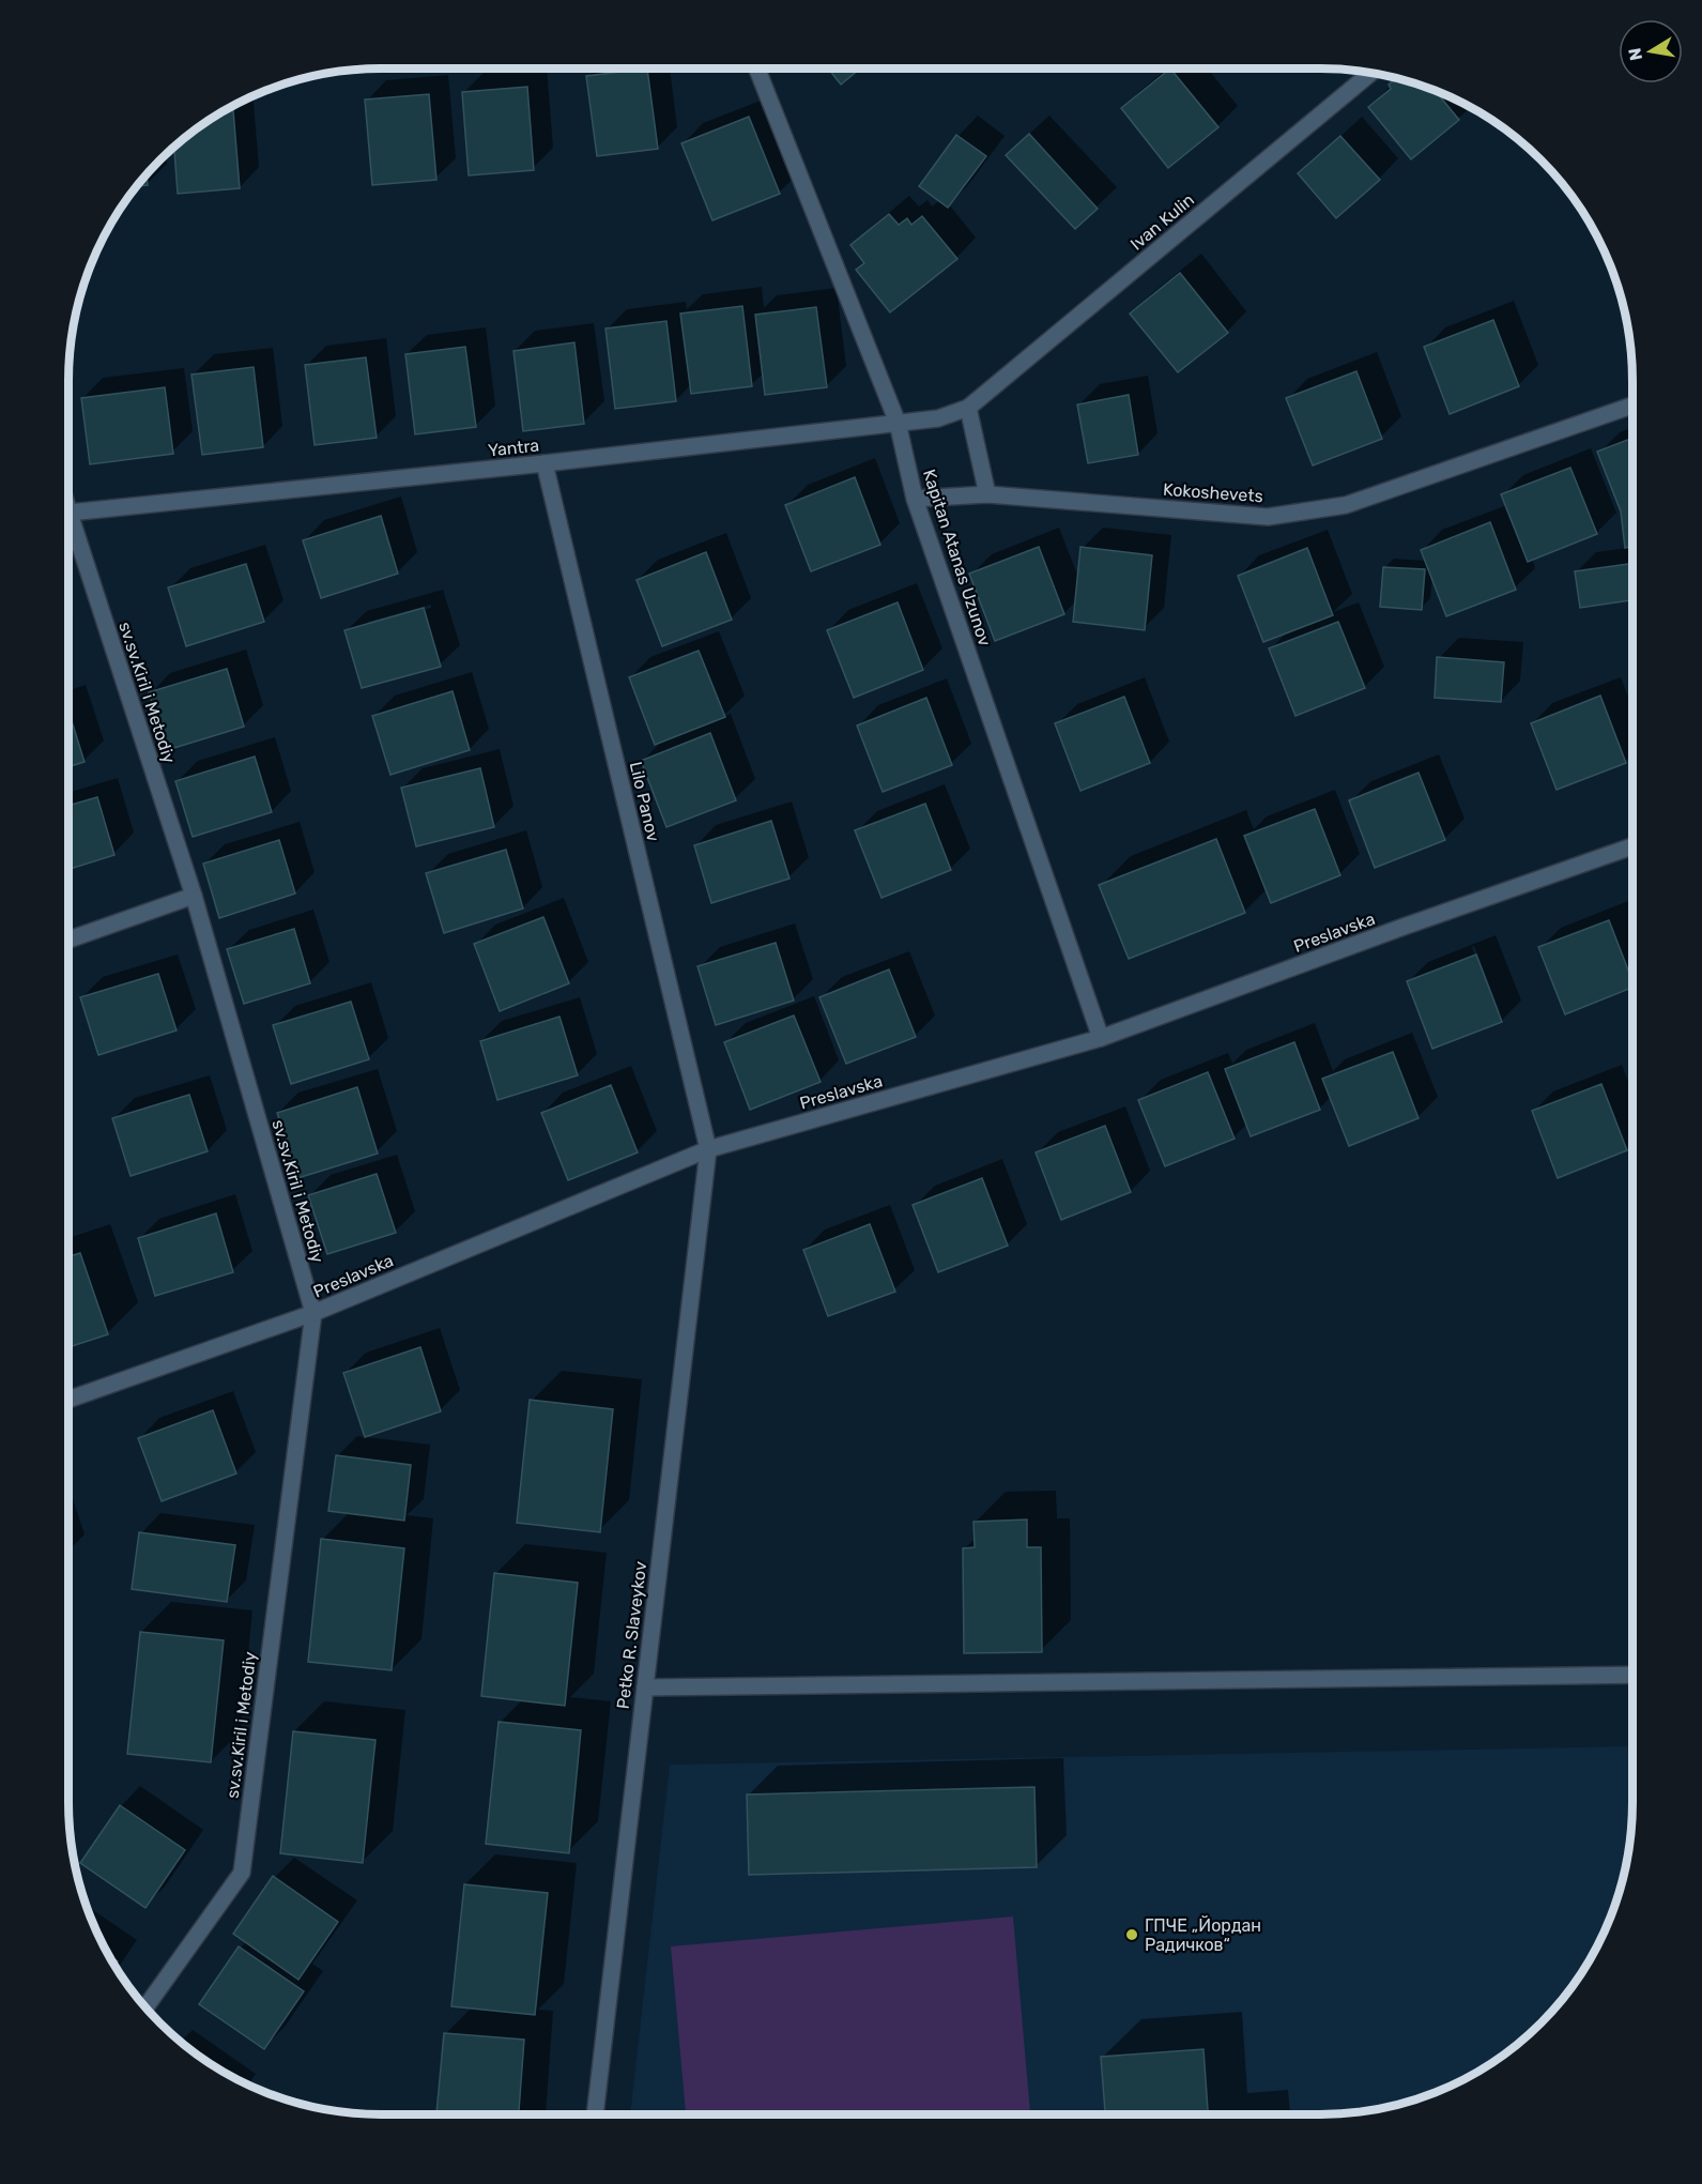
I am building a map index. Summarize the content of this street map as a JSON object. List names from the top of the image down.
{
  "streets": {
    "street": [
      "Ivan Kulin",
      "Yantra",
      "Kokoshevets",
      "Kapitan Atanas Uzunov",
      "sv.sv.Kiril i Metodiy",
      "Lilo Panov",
      "Preslavska",
      "Petko R. Slaveykov"
    ]
  },
  "crossings": [
    ["Ivan Kulin", "Yantra"],
    ["Yantra", "Kapitan Atanas Uzunov"],
    ["Yantra", "Lilo Panov"],
    ["Kokoshevets", "Kapitan Atanas Uzunov"],
    ["Kapitan Atanas Uzunov", "Preslavska"],
    ["sv.sv.Kiril i Metodiy", "Preslavska"],
    ["Lilo Panov", "Preslavska"],
    ["Lilo Panov", "Petko R. Slaveykov"],
    ["Preslavska", "Petko R. Slaveykov"]
  ],
  "places": ["ГПЧЕ „Йордан Радичков“"],
  "north": "left"
}
